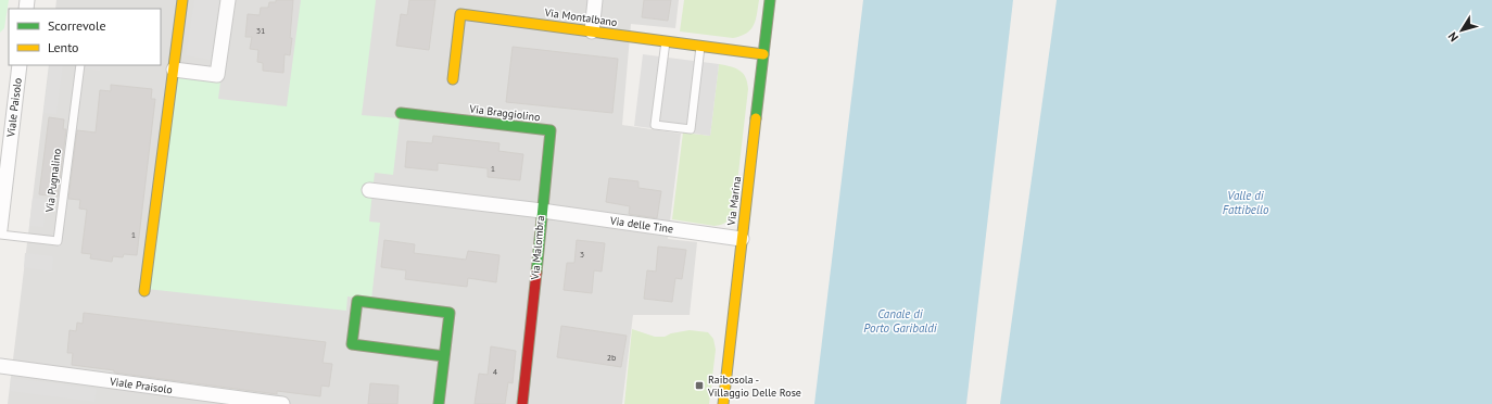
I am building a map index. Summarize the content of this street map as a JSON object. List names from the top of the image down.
{
  "streets": {
    "street": [
      "Via Montalbano",
      "Viale Paisolo",
      "Via Braggiolino",
      "Via Marina",
      "Via delle Tine",
      "Via Malombra",
      "Viale Praisolo"
    ],
    "lane": ["Via Pugnalino"]
  },
  "crossings": [
    ["Via Montalbano", "Via Marina"],
    ["Via Braggiolino", "Via delle Tine"],
    ["Via Braggiolino", "Via Malombra"],
    ["Via Marina", "Via delle Tine"],
    ["Via delle Tine", "Via Malombra"]
  ],
  "water": ["Valle di Fattibello", "Canale di Porto Garibaldi"],
  "places": {
    "transit": ["Raibosola - Villaggio Delle Rose"]
  },
  "house_numbers": [
    "31",
    "1",
    "1",
    "3",
    "2b",
    "4"
  ],
  "legend": ["Scorrevole", "Lento"],
  "north": "bottom left"
}
